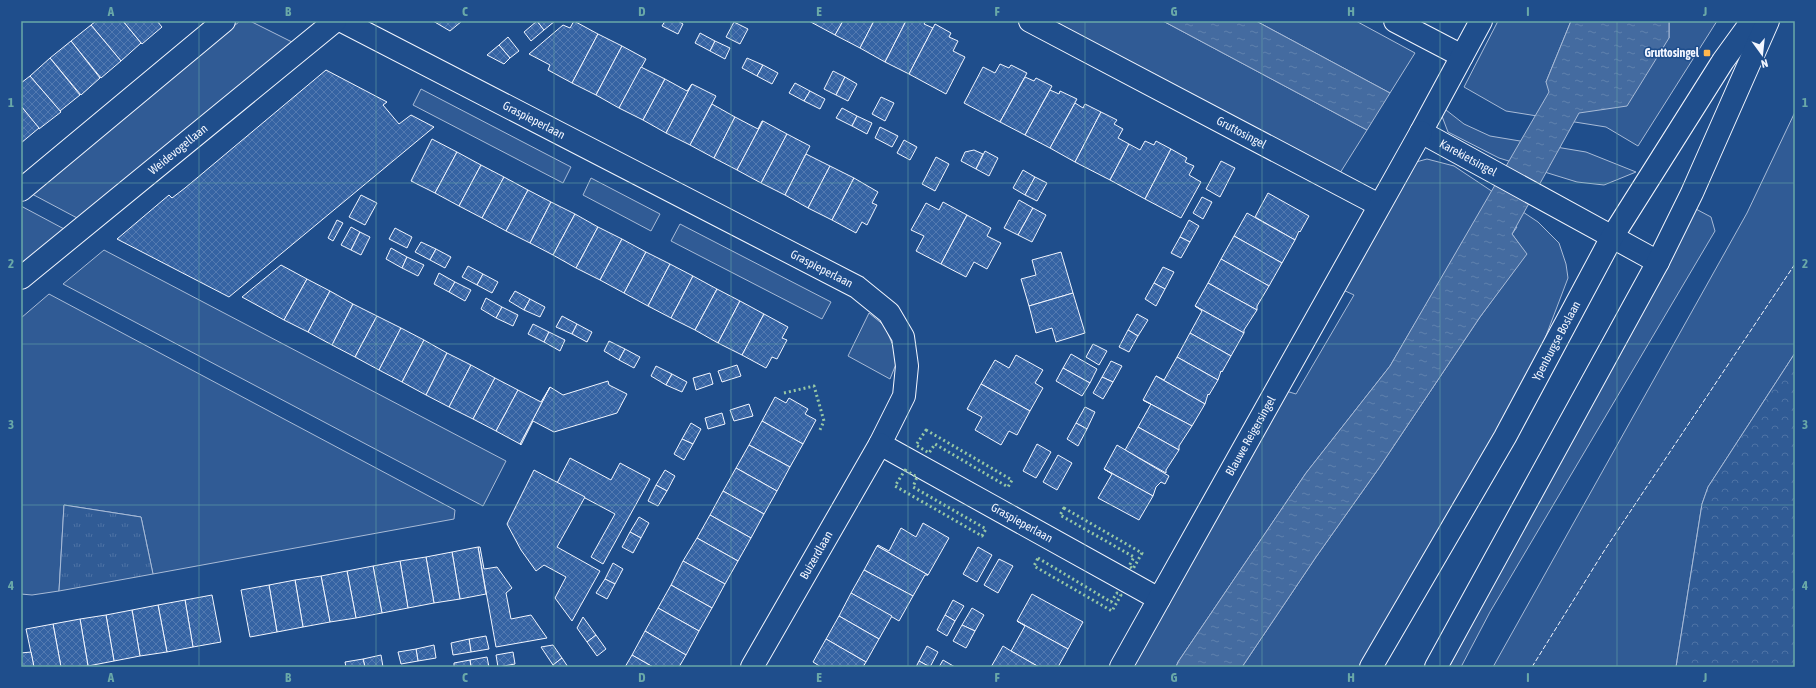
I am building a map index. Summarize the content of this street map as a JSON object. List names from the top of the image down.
{
  "streets": {
    "street": [
      "Graspieperlaan",
      "Gruttosingel",
      "Weidevogellaan",
      "Karekietsingel",
      "Ypenburgse Boslaan",
      "Blauwe Reigersingel",
      "Buizerdlaan"
    ]
  },
  "crossings": [
    ["Graspieperlaan", "Blauwe Reigersingel"],
    ["Graspieperlaan", "Buizerdlaan"],
    ["Gruttosingel", "Blauwe Reigersingel"],
    ["Karekietsingel", "Ypenburgse Boslaan"]
  ],
  "places": {
    "transit": ["Gruttosingel"]
  },
  "north": "bottom",
  "grid": {
    "columns": [
      "A",
      "B",
      "C",
      "D",
      "E",
      "F",
      "G",
      "H",
      "I",
      "J"
    ],
    "rows": [
      "1",
      "2",
      "3",
      "4"
    ]
  }
}
